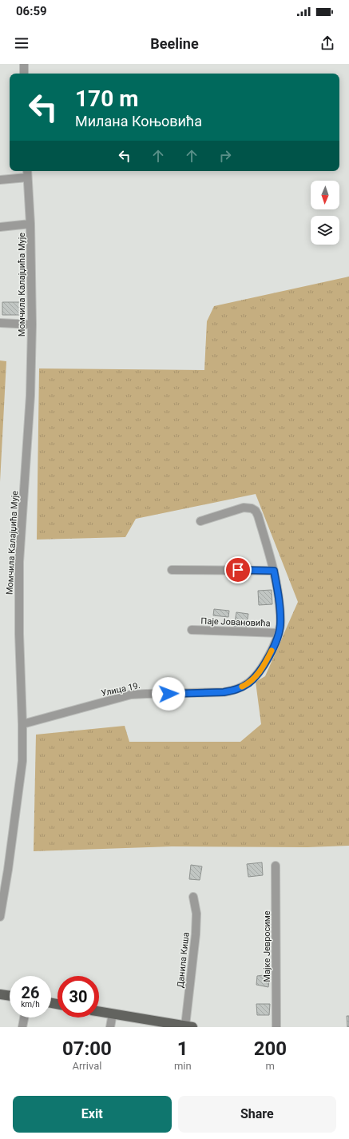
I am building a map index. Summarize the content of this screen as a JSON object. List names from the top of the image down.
{
  "streets": {
    "street": [
      "Момчила Калајџића Мује",
      "Паје Јовановића",
      "Улица 19.",
      "Мајке Јевросиме",
      "Данила Киша"
    ]
  },
  "crossings": [
    ["Момчила Калајџића Мује", "Улица 19."],
    ["Паје Јовановића", "Улица 19."]
  ],
  "north": "bottom",
  "page": {
    "status": "06:59",
    "header": "Beeline",
    "turn": ["170 m", "Милана Коњовића"],
    "speed": "26 km/h",
    "limit": "30",
    "eta": [
      "07:00",
      "Arrival",
      "1",
      "min",
      "200",
      "m"
    ],
    "buttons": ["Exit", "Share"]
  }
}
